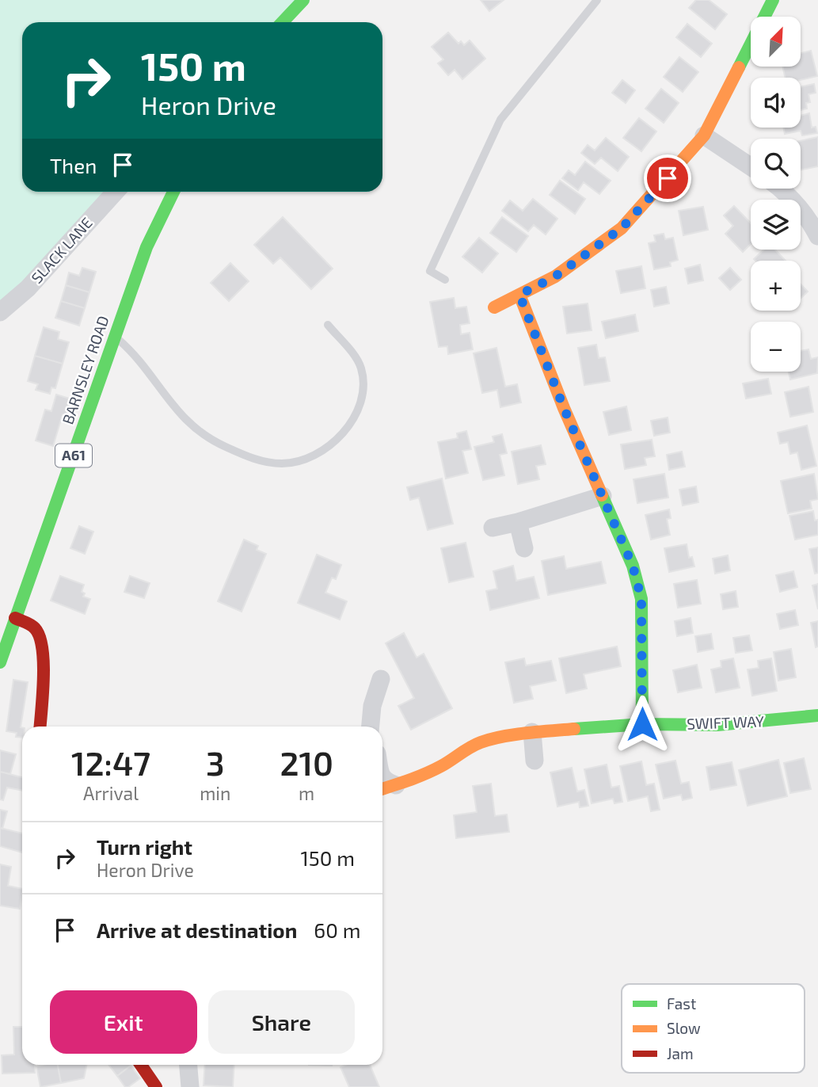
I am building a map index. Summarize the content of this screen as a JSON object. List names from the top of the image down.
{
  "streets": {
    "street": [
      "SLACK LANE",
      "BARNSLEY ROAD",
      "A61",
      "SWIFT WAY"
    ]
  },
  "legend": ["Fast", "Slow", "Jam"],
  "north": "top right",
  "page": {
    "map_buttons": ["+", "−"],
    "turn": ["150 m", "Heron Drive"],
    "then": "Then",
    "eta": [
      "12:47",
      "Arrival",
      "3",
      "min",
      "210",
      "m"
    ],
    "list": [
      {
        "name": "Turn right",
        "note": "Heron Drive",
        "value": "150 m"
      },
      {
        "name": "Arrive at destination",
        "value": "60 m"
      }
    ],
    "buttons": ["Exit", "Share"]
  }
}
